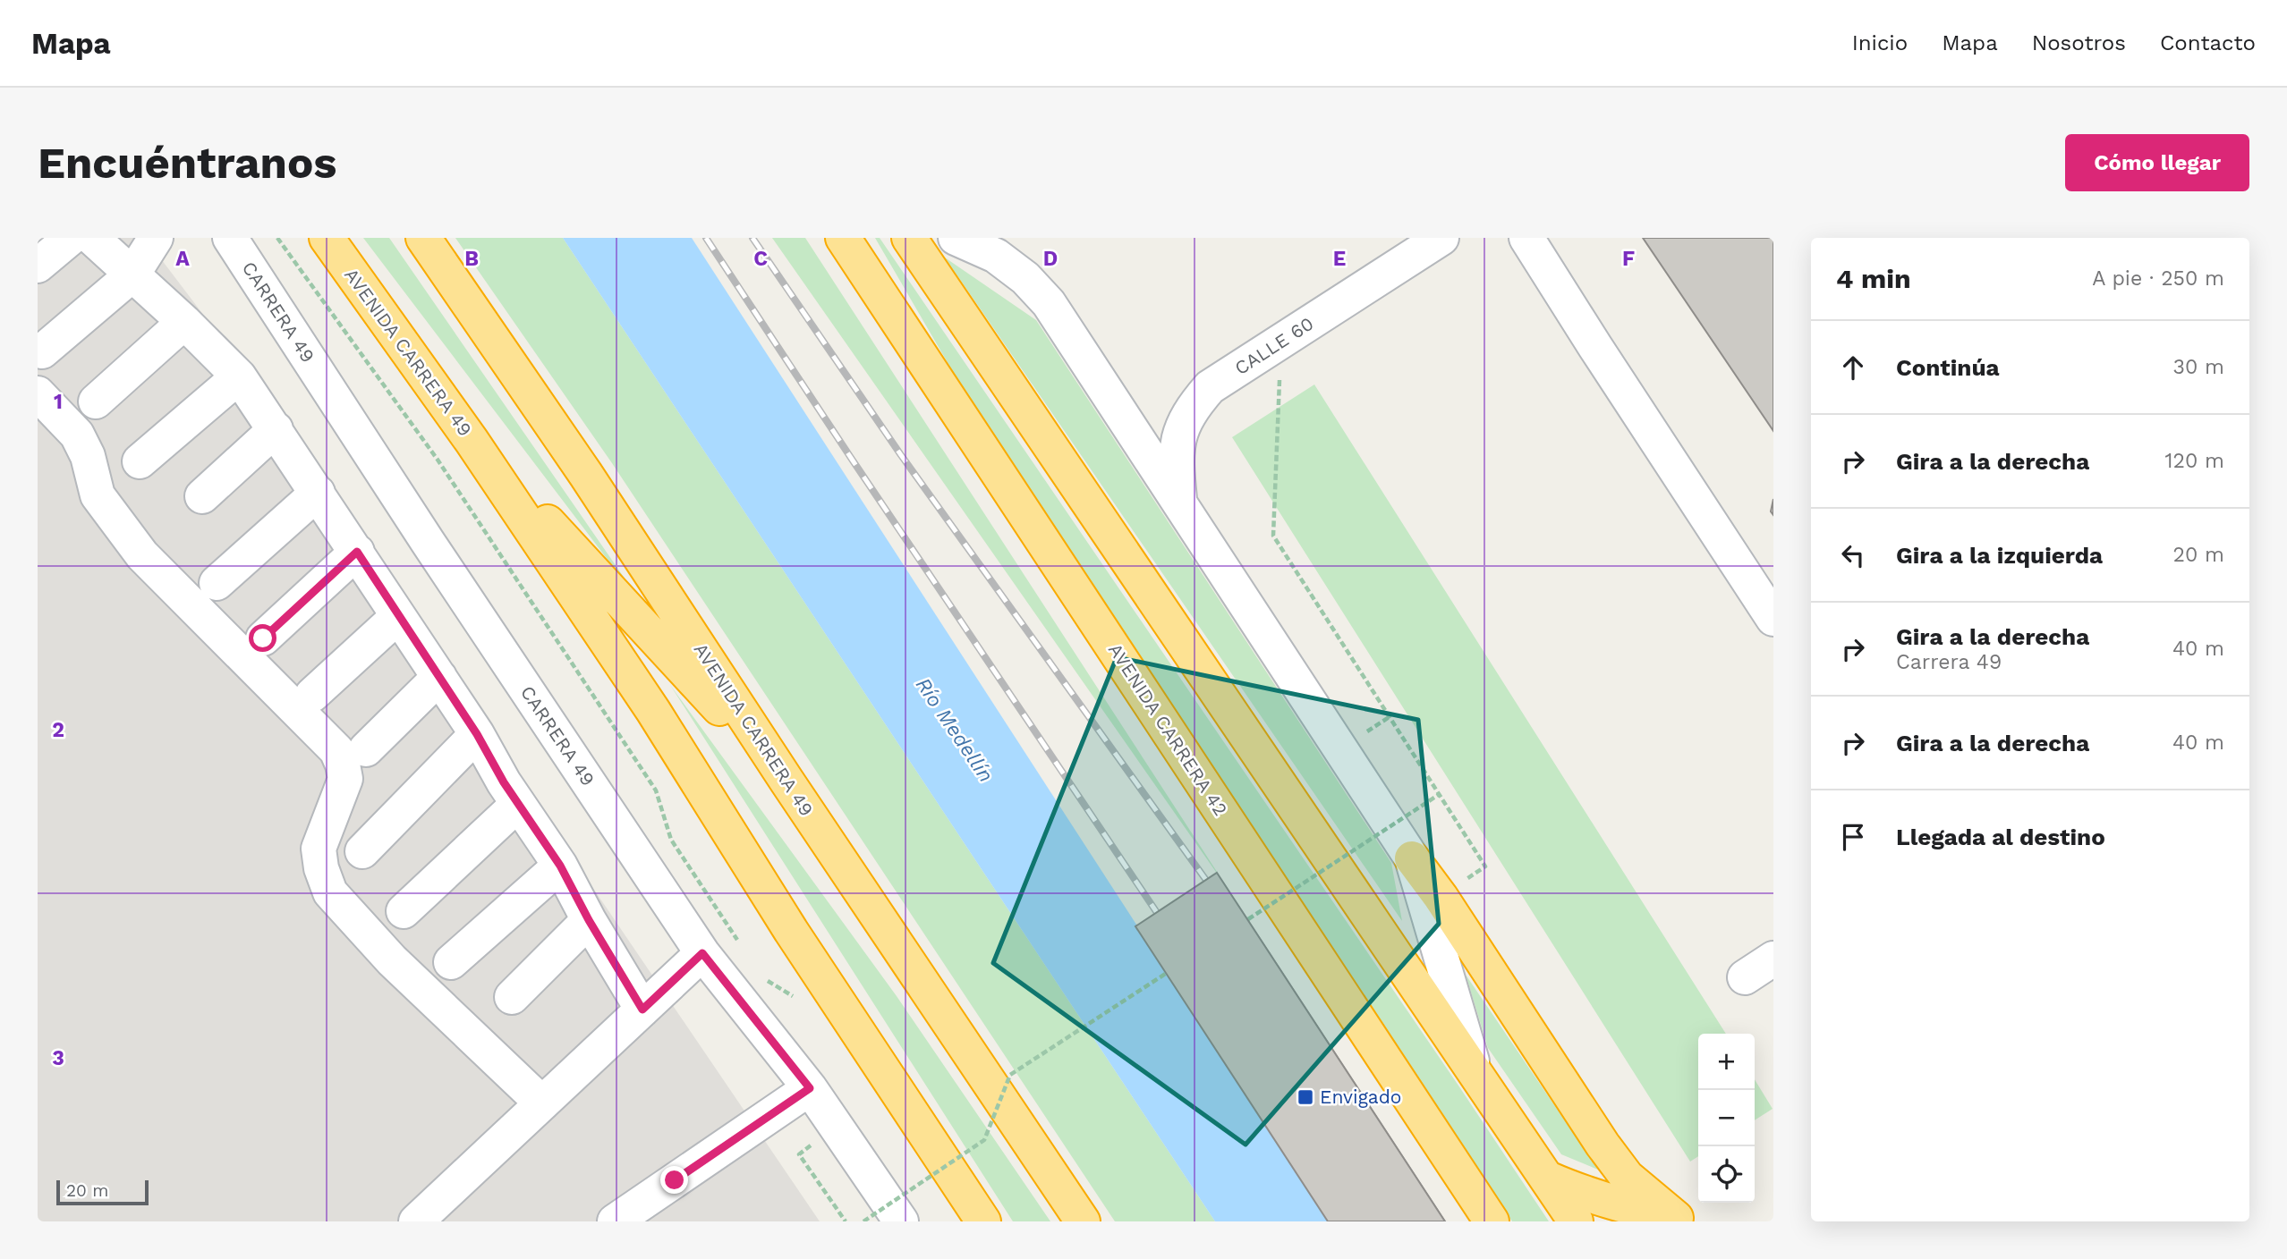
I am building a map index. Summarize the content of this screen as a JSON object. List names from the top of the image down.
{
  "streets": {
    "highway": ["AVENIDA CARRERA 49", "AVENIDA CARRERA 42"],
    "street": ["CARRERA 49", "CALLE 60"]
  },
  "water": ["Río Medellín"],
  "places": {
    "transit": ["Envigado"]
  },
  "scale_bar": "20 m",
  "page": {
    "header": "Mapa",
    "nav": [
      "Inicio",
      "Mapa",
      "Nosotros",
      "Contacto"
    ],
    "buttons": "Cómo llegar",
    "title": "Encuéntranos",
    "heading": ["4 min", "A pie · 250 m"],
    "list": [
      ["Continúa", "30 m"],
      ["Gira a la derecha", "120 m"],
      ["Gira a la izquierda", "20 m"],
      ["Gira a la derecha", "Carrera 49", "40 m"],
      ["Gira a la derecha", "40 m"],
      "Llegada al destino"
    ],
    "map_buttons": ["+", "−"],
    "scale": "20 m"
  },
  "grid": {
    "columns": [
      "A",
      "B",
      "C",
      "D",
      "E",
      "F"
    ],
    "rows": ["1", "2", "3"]
  }
}
